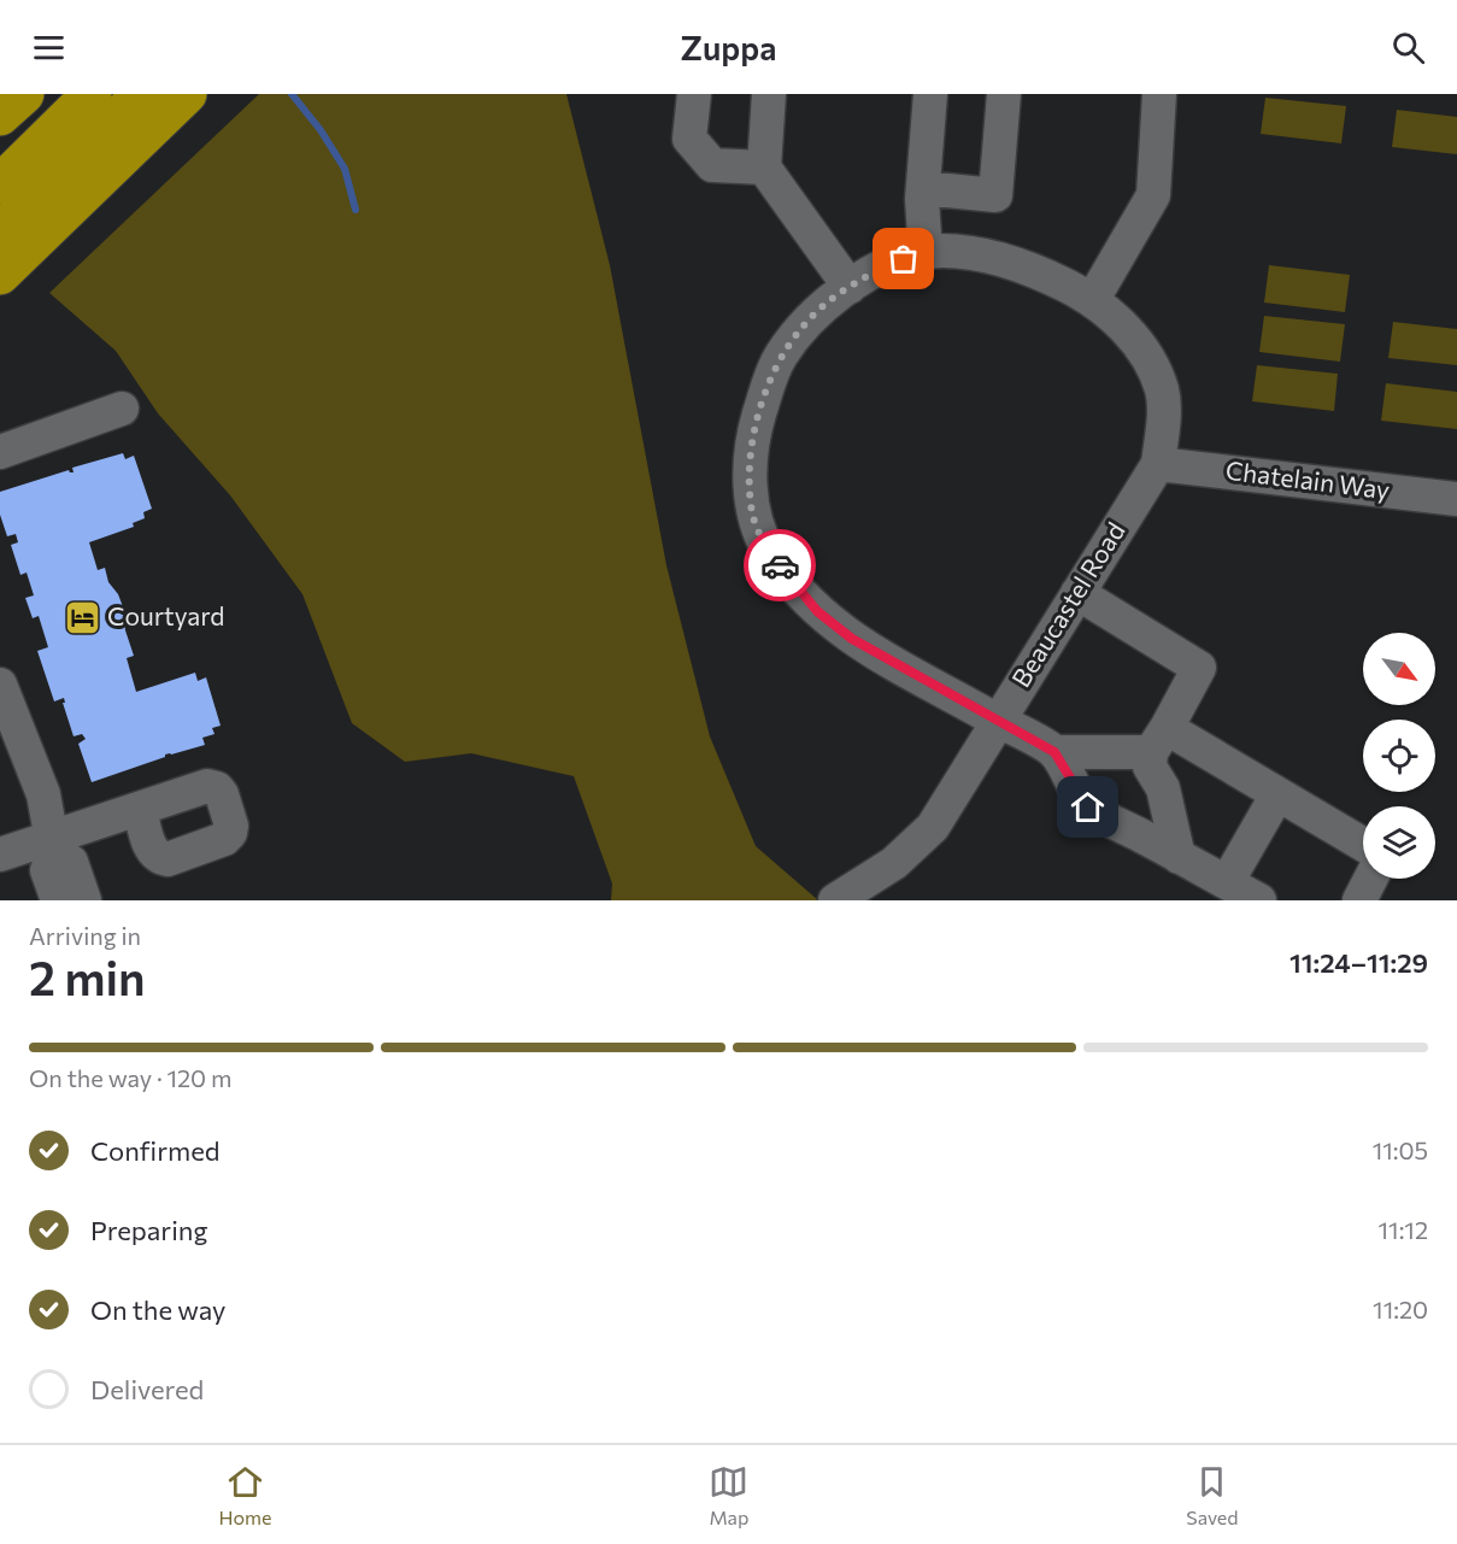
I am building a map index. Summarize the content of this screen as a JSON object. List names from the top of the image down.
{
  "streets": {
    "street": ["Chatelain Way", "Beaucastel Road"]
  },
  "crossings": [
    ["Chatelain Way", "Beaucastel Road"]
  ],
  "places": {
    "hotel": ["Courtyard"]
  },
  "north": "bottom right",
  "page": {
    "header": "Zuppa",
    "heading": ["2 min", "Arriving in", "11:24–11:29"],
    "bar": "On the way · 120 m",
    "list": [
      ["Confirmed", "11:05"],
      ["Preparing", "11:12"],
      ["On the way", "11:20"],
      "Delivered"
    ],
    "tabs": ["Home", "Map", "Saved"]
  }
}
